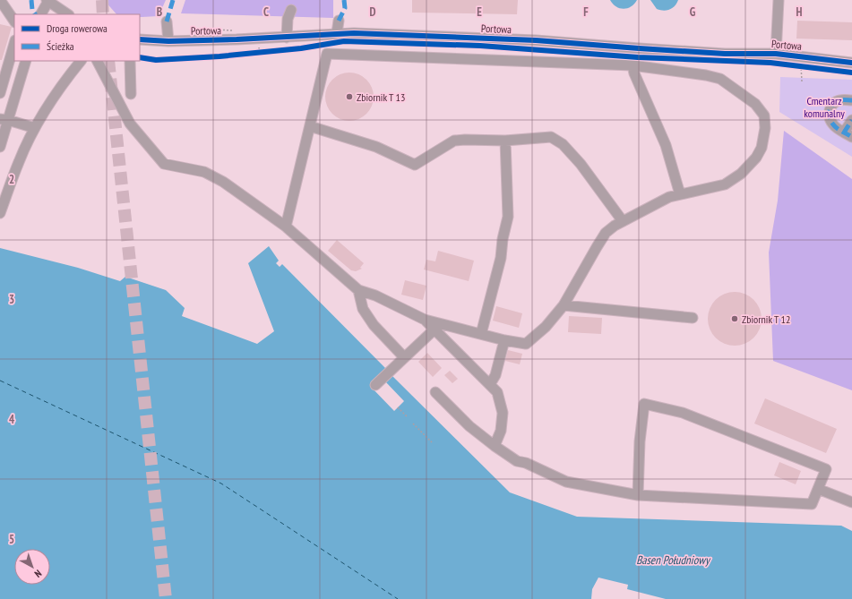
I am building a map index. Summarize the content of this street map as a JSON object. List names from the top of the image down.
{
  "streets": {
    "street": ["Portowa"]
  },
  "water": ["Basen Południowy"],
  "parks": ["Cmentarz komunalny"],
  "places": ["Zbiornik T 13", "Zbiornik T 12"],
  "legend": ["Droga rowerowa", "Ścieżka"],
  "north": "bottom right",
  "grid": {
    "columns": [
      "B",
      "C",
      "D",
      "E",
      "F",
      "G",
      "H"
    ],
    "rows": [
      "2",
      "3",
      "4",
      "5"
    ]
  }
}
